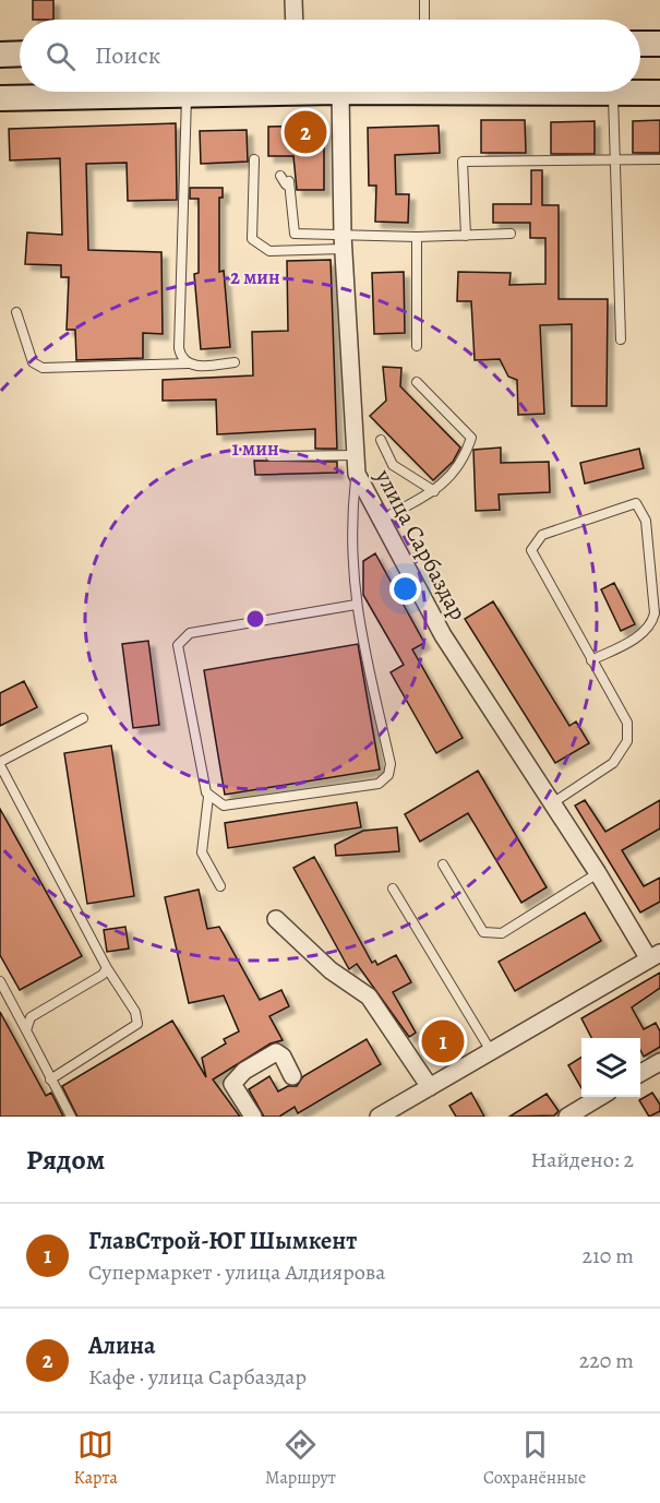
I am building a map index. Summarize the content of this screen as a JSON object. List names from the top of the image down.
{
  "streets": {
    "street": ["улица Сарбаздар"]
  },
  "page": {
    "search": "Поиск",
    "pins": ["2", "1"],
    "heading": ["Рядом", "Найдено: 2"],
    "list": [
      {
        "mark": "1",
        "name": "ГлавСтрой-ЮГ Шымкент",
        "note": "Супермаркет · улица Алдиярова",
        "value": "210 m"
      },
      {
        "mark": "2",
        "name": "Алина",
        "note": "Кафе · улица Сарбаздар",
        "value": "220 m"
      }
    ],
    "nav": ["Карта", "Маршрут", "Сохранённые"]
  },
  "rings": ["2 мин", "1 мин"]
}
